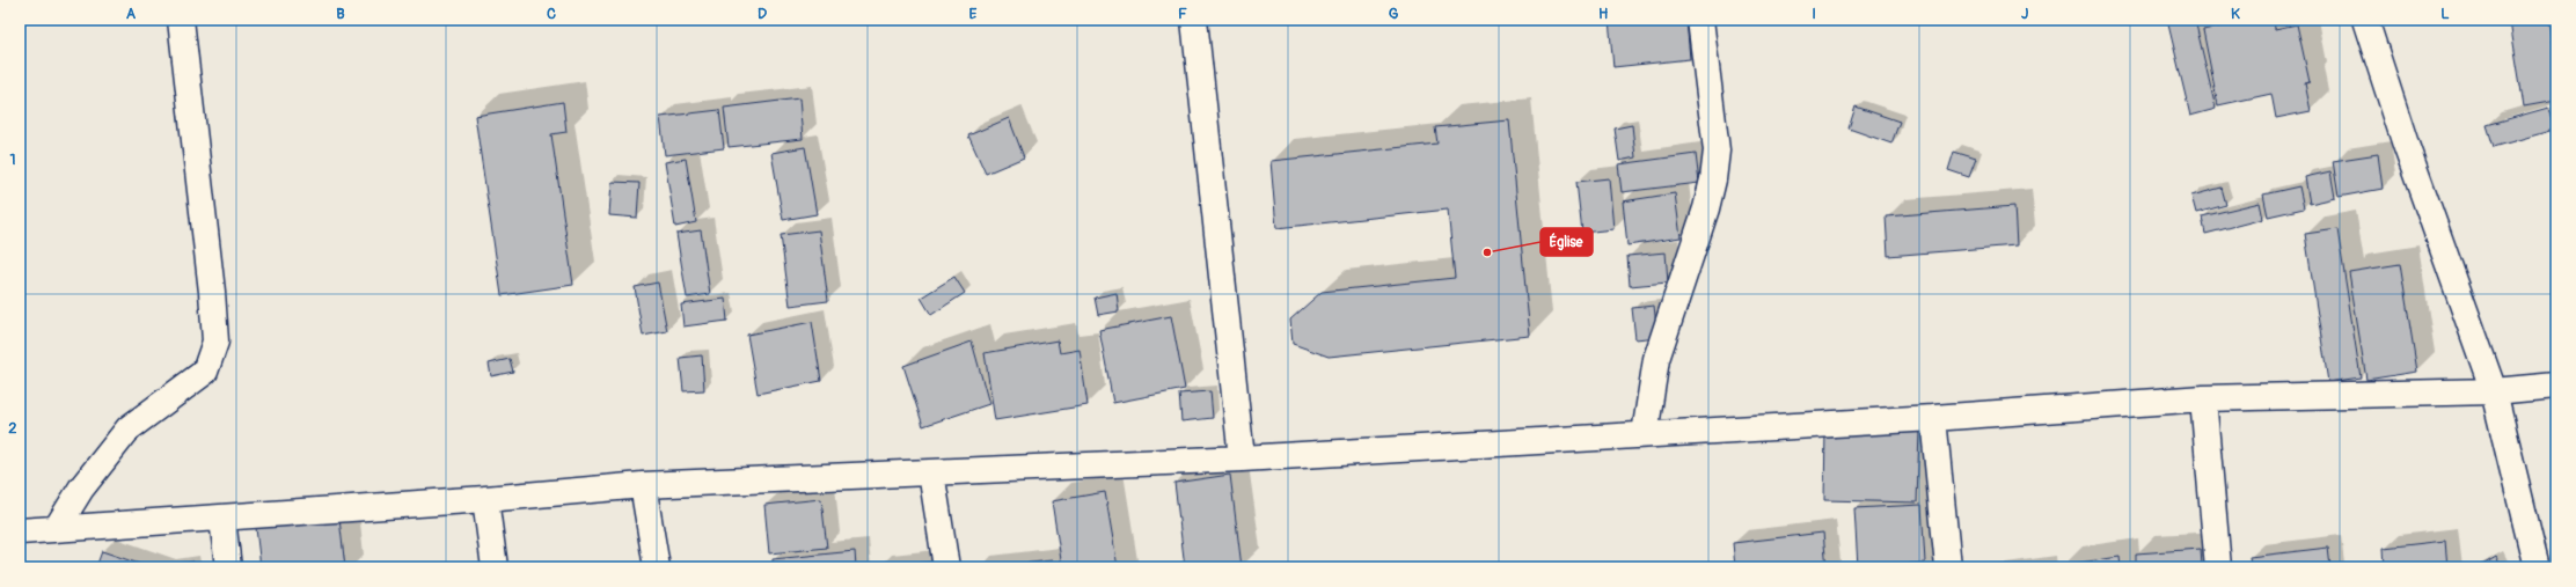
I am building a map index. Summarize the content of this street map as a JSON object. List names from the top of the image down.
{
  "places": ["Église"],
  "grid": {
    "columns": [
      "A",
      "B",
      "C",
      "D",
      "E",
      "F",
      "G",
      "H",
      "I",
      "J",
      "K",
      "L"
    ],
    "rows": ["1", "2"]
  }
}
